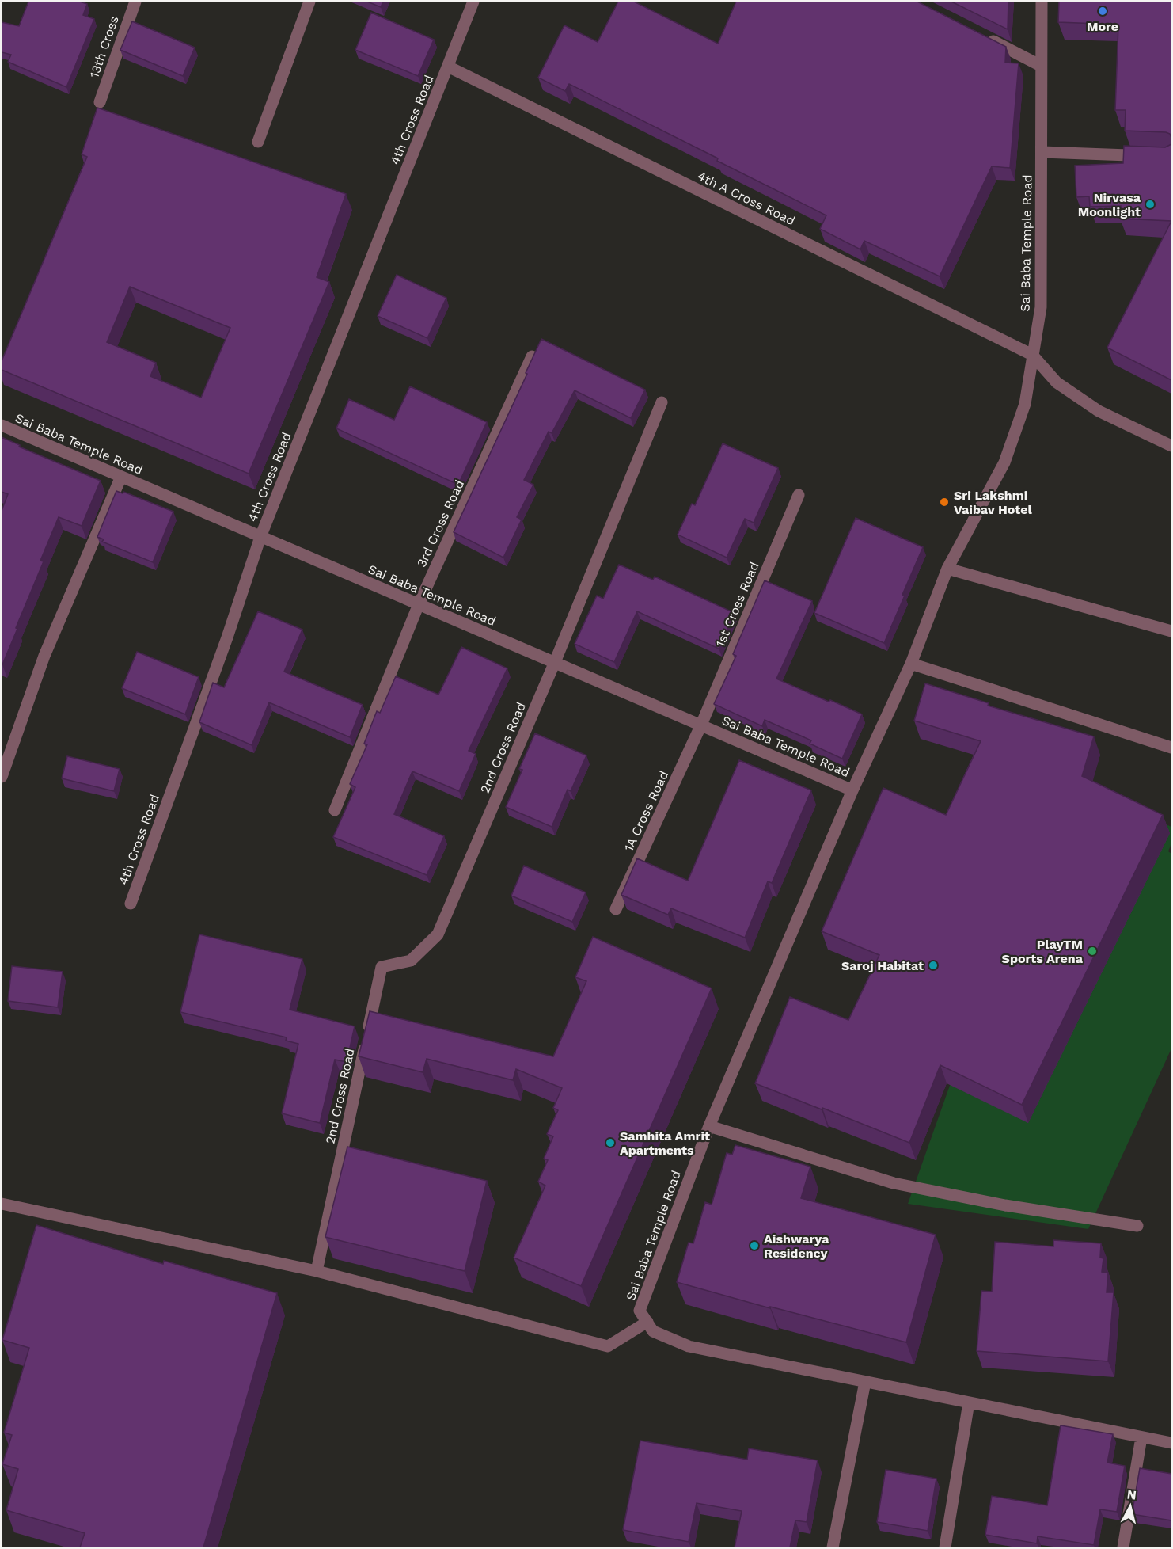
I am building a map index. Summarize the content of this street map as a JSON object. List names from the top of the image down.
{
  "streets": {
    "street": [
      "13th Cross",
      "4th Cross Road",
      "4th A Cross Road",
      "Sai Baba Temple Road",
      "3rd Cross Road",
      "1st Cross Road",
      "2nd Cross Road",
      "1A Cross Road"
    ]
  },
  "crossings": [
    ["4th Cross Road", "4th A Cross Road"],
    ["4th Cross Road", "Sai Baba Temple Road"],
    ["4th A Cross Road", "Sai Baba Temple Road"],
    ["Sai Baba Temple Road", "3rd Cross Road"],
    ["Sai Baba Temple Road", "1st Cross Road"],
    ["Sai Baba Temple Road", "2nd Cross Road"],
    ["Sai Baba Temple Road", "1A Cross Road"],
    ["1st Cross Road", "1A Cross Road"]
  ],
  "places": [
    "More",
    "Nirvasa Moonlight",
    "Sri Lakshmi Vaibav Hotel",
    "PlayTM Sports Arena",
    "Saroj Habitat",
    "Samhita Amrit Apartments",
    "Aishwarya Residency"
  ],
  "north": "top"
}
